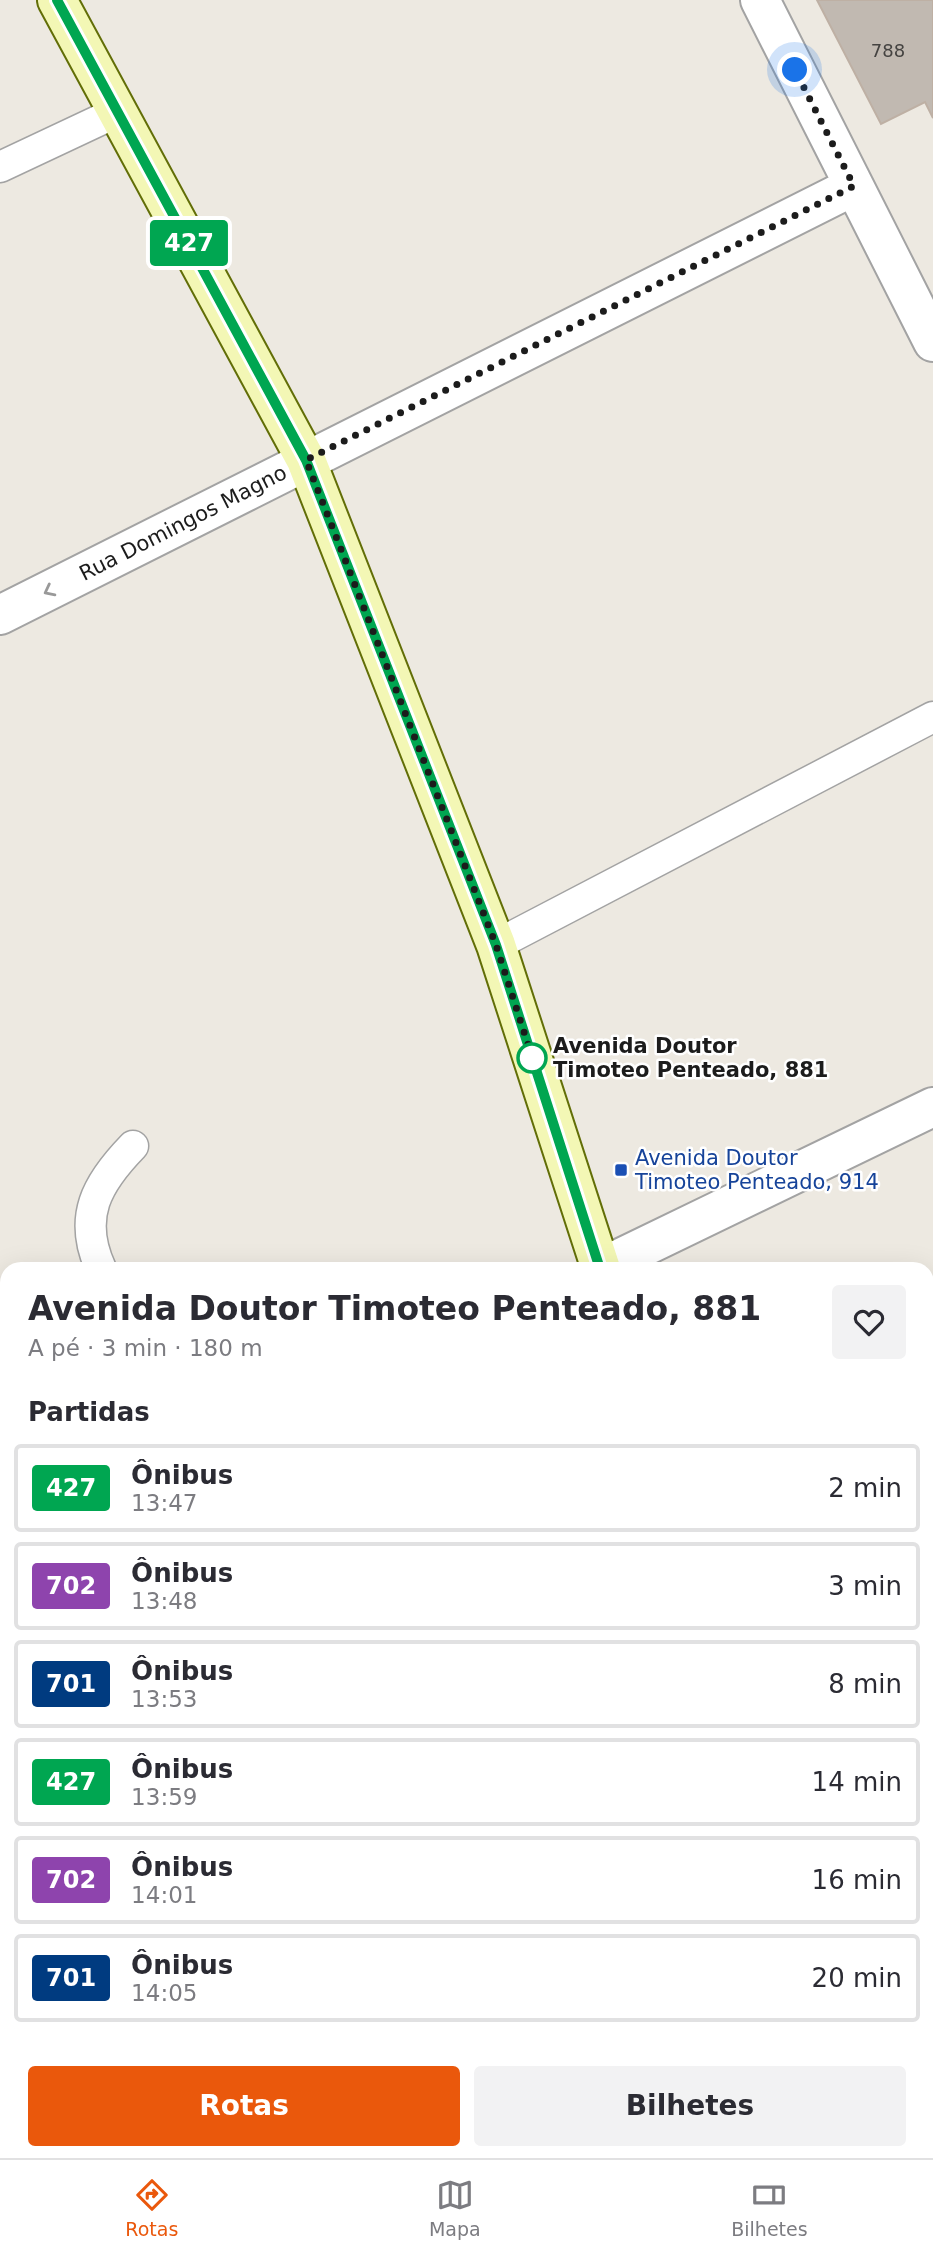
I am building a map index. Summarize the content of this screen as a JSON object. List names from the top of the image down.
{
  "streets": {
    "street": ["Rua Domingos Magno"]
  },
  "one_way": ["Rua Domingos Magno"],
  "places": {
    "other": ["Avenida Doutor Timoteo Penteado, 881"],
    "transit": ["Avenida Doutor Timoteo Penteado, 914"]
  },
  "lines": ["bus line 427"],
  "house_numbers": ["788"],
  "page": {
    "on_map": "427",
    "heading": [
      ["Avenida Doutor Timoteo Penteado, 881", "A pé · 3 min · 180 m"],
      "Partidas"
    ],
    "list": [
      {
        "mark": "427",
        "name": "Ônibus",
        "note": "13:47",
        "value": "2 min"
      },
      {
        "mark": "702",
        "name": "Ônibus",
        "note": "13:48",
        "value": "3 min"
      },
      {
        "mark": "701",
        "name": "Ônibus",
        "note": "13:53",
        "value": "8 min"
      },
      {
        "mark": "427",
        "name": "Ônibus",
        "note": "13:59",
        "value": "14 min"
      },
      {
        "mark": "702",
        "name": "Ônibus",
        "note": "14:01",
        "value": "16 min"
      },
      {
        "mark": "701",
        "name": "Ônibus",
        "note": "14:05",
        "value": "20 min"
      }
    ],
    "buttons": ["Rotas", "Bilhetes"],
    "tabs": ["Rotas", "Mapa", "Bilhetes"]
  }
}
